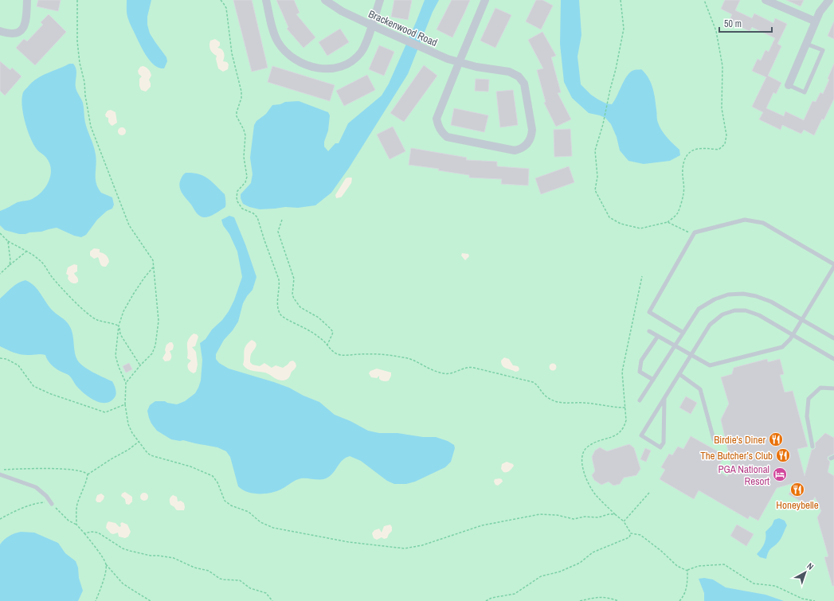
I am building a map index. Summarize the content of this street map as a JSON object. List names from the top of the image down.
{
  "streets": {
    "street": ["Brackenwood Road"]
  },
  "places": {
    "restaurant": ["Birdie's Diner", "The Butcher’s Club", "Honeybelle"],
    "hotel": ["PGA National Resort"]
  },
  "scale_bar": "50 m",
  "north": "top right"
}
